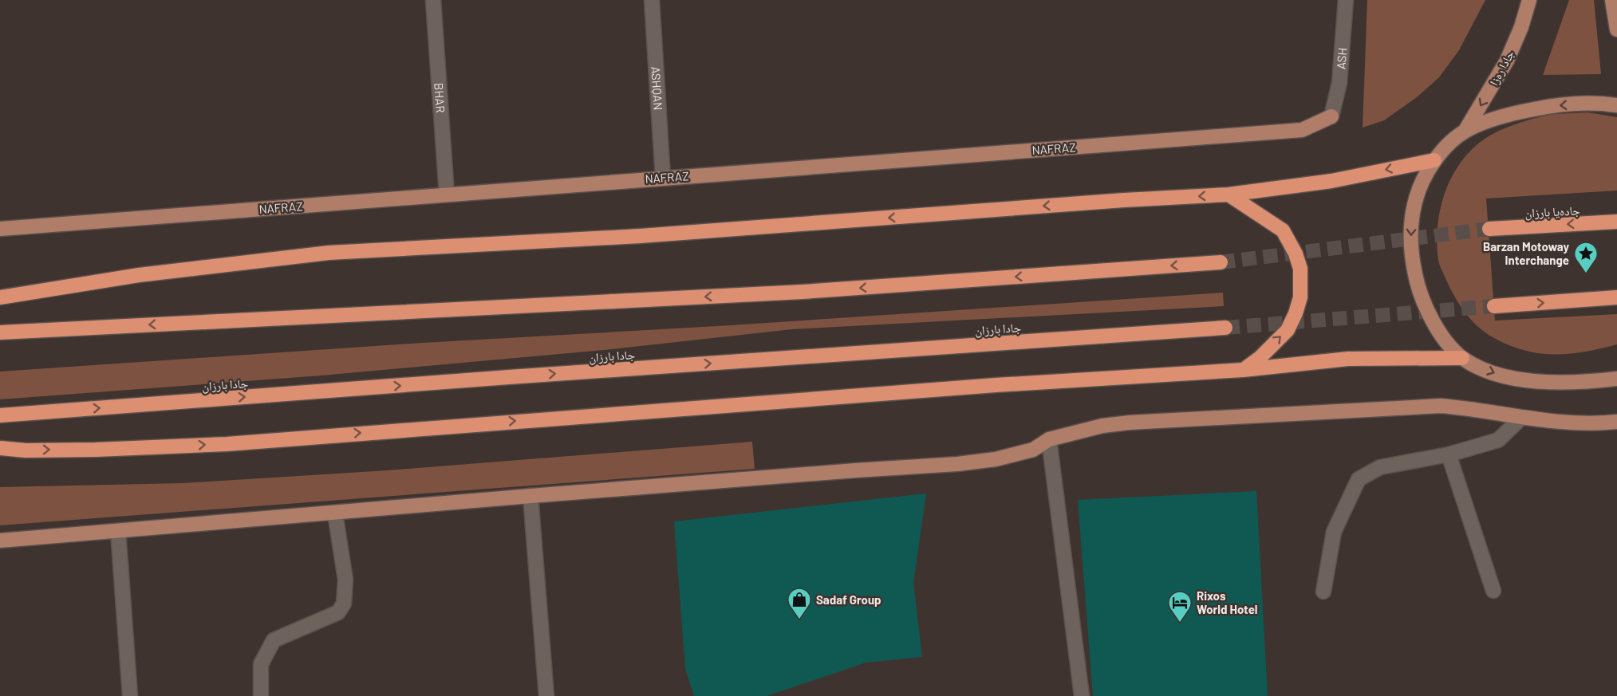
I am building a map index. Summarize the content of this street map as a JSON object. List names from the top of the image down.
{
  "streets": {
    "highway": ["جادەیا بارزان", "جادا بارزان"],
    "main road": ["جادا ره‌زا", "NAFRAZ"],
    "street": ["ASH", "ASHQAN", "BHAR"]
  },
  "crossings": [
    ["ASH", "NAFRAZ"],
    ["ASHQAN", "NAFRAZ"],
    ["BHAR", "NAFRAZ"]
  ],
  "one_way": ["جادا ره‌زا"],
  "places": {
    "place": ["Barzan Motoway Interchange"],
    "shop": ["Sadaf Group"],
    "hotel": ["Rixos World Hotel"]
  }
}
